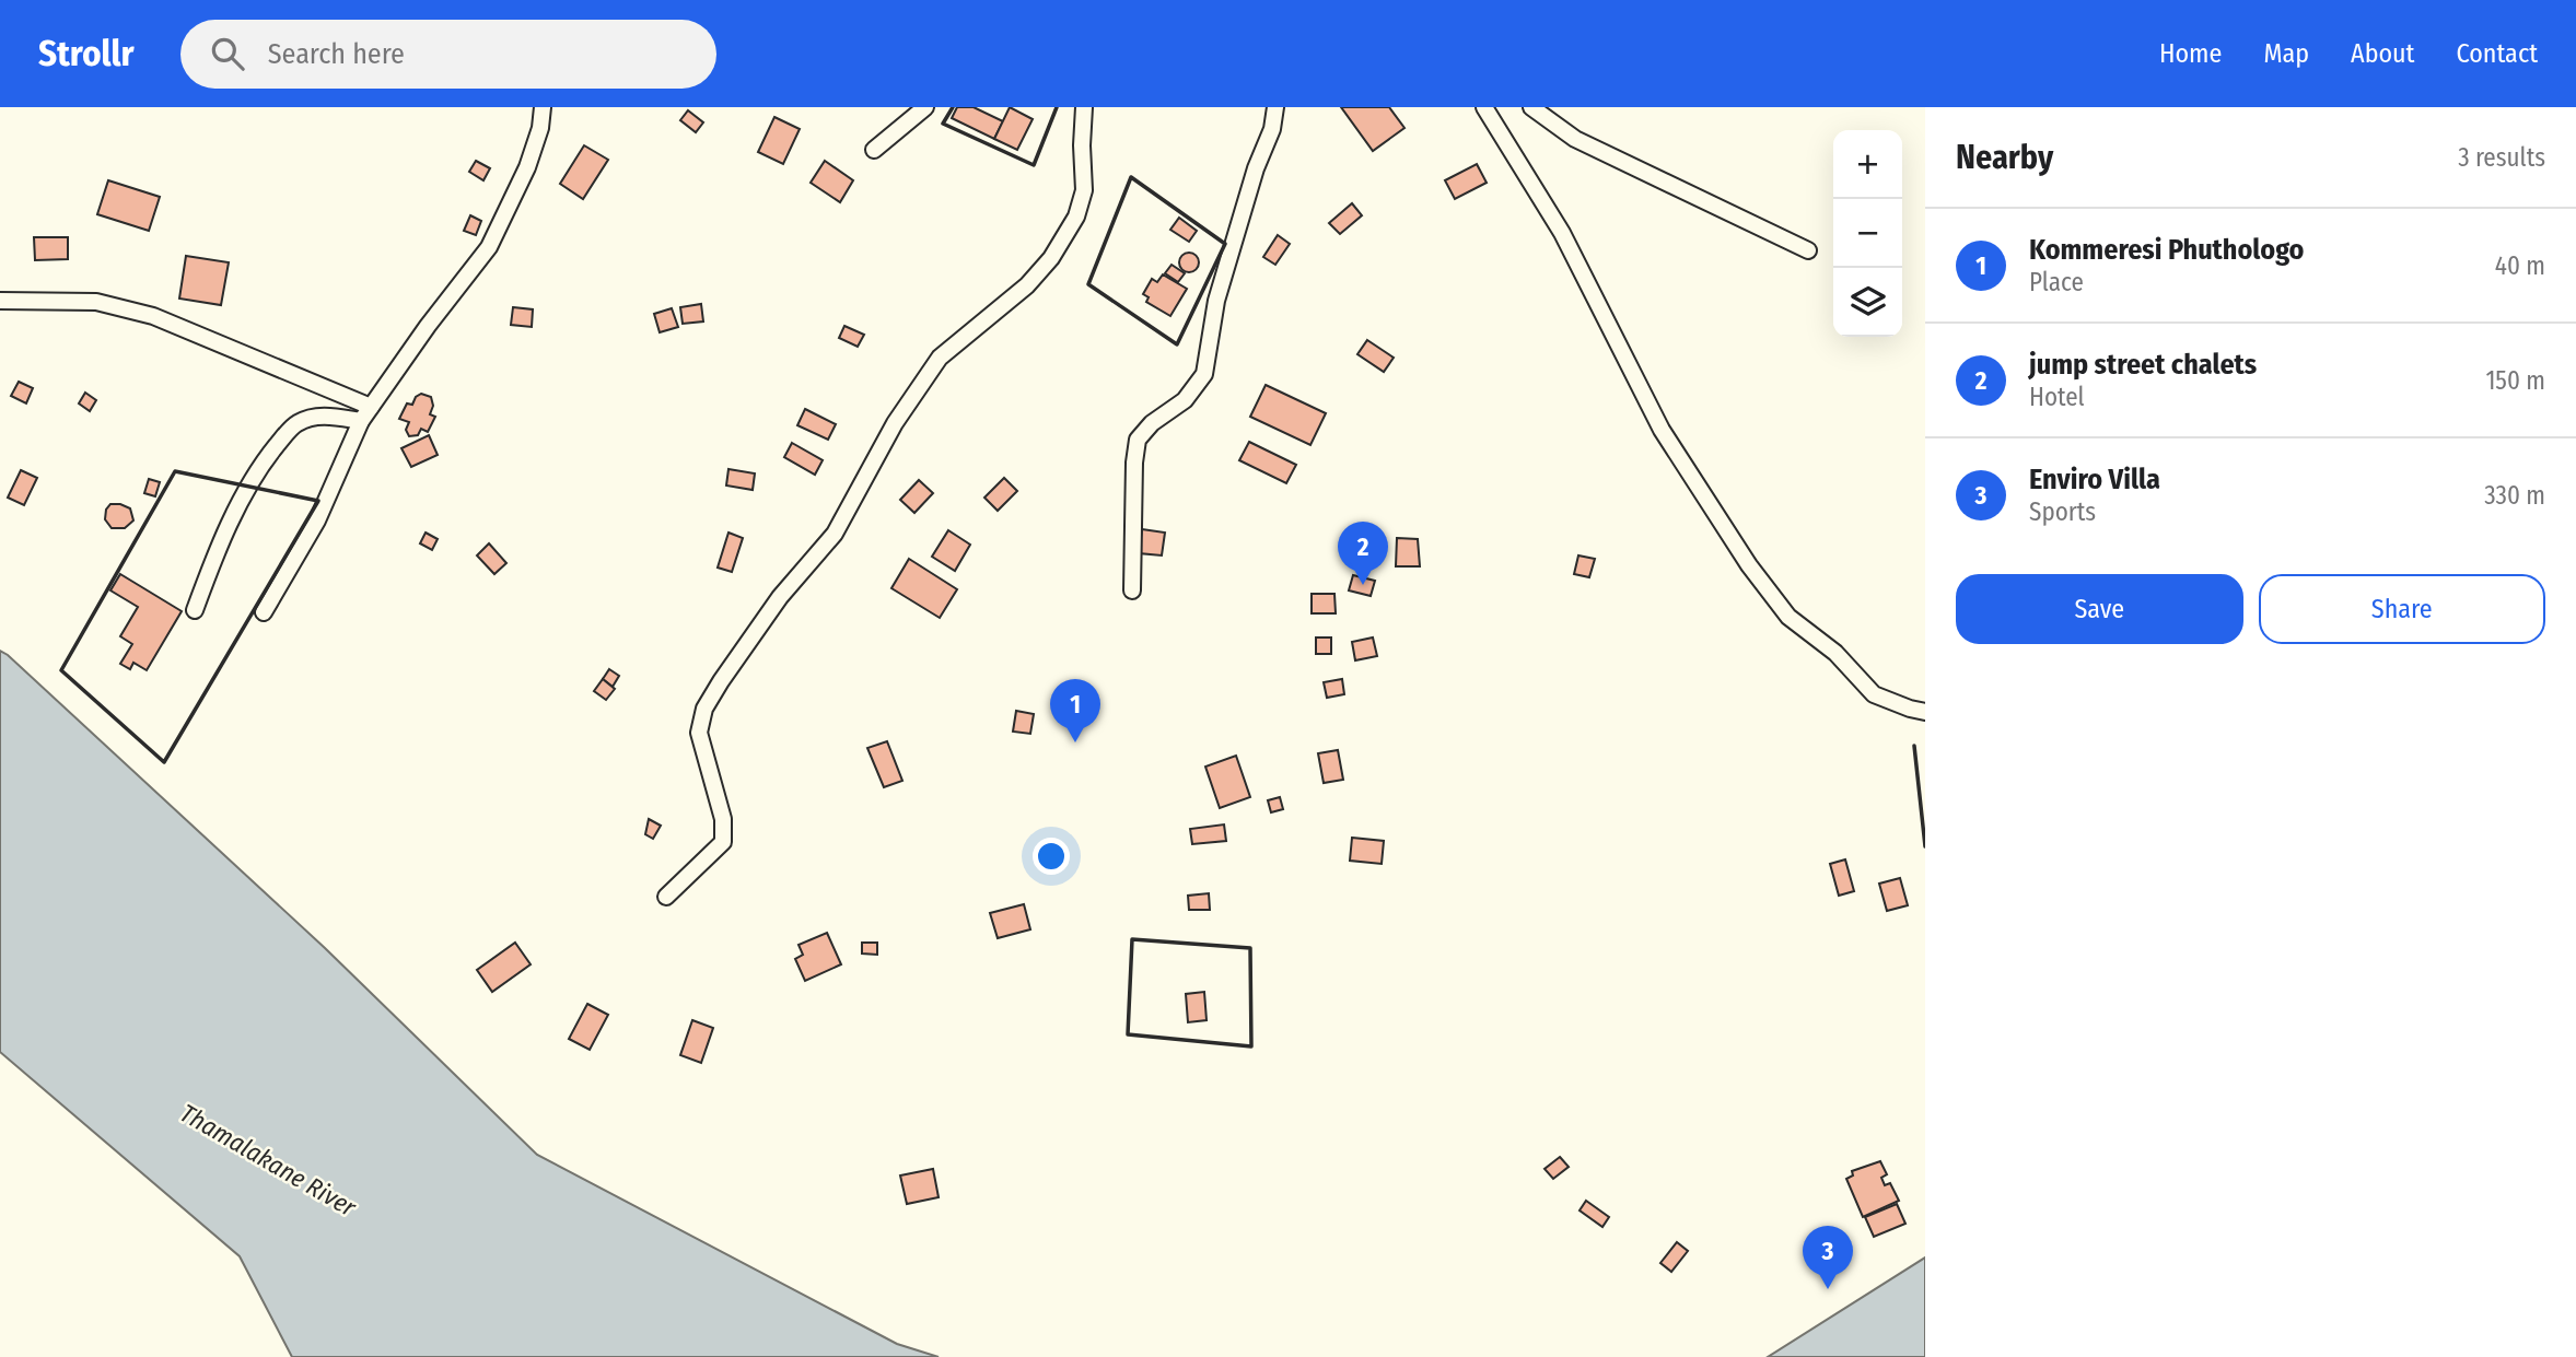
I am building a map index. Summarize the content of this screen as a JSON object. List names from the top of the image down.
{
  "water": ["Thamalakane River"],
  "page": {
    "header": "Strollr",
    "search": "Search here",
    "nav": [
      "Home",
      "Map",
      "About",
      "Contact"
    ],
    "heading": ["Nearby", "3 results"],
    "map_buttons": ["+", "−"],
    "list": [
      {
        "mark": "1",
        "name": "Kommeresi Phuthologo",
        "note": "Place",
        "value": "40 m"
      },
      {
        "mark": "2",
        "name": "jump street chalets",
        "note": "Hotel",
        "value": "150 m"
      },
      {
        "mark": "3",
        "name": "Enviro Villa",
        "note": "Sports",
        "value": "330 m"
      }
    ],
    "pins": ["2", "1", "3"],
    "buttons": ["Save", "Share"]
  }
}
